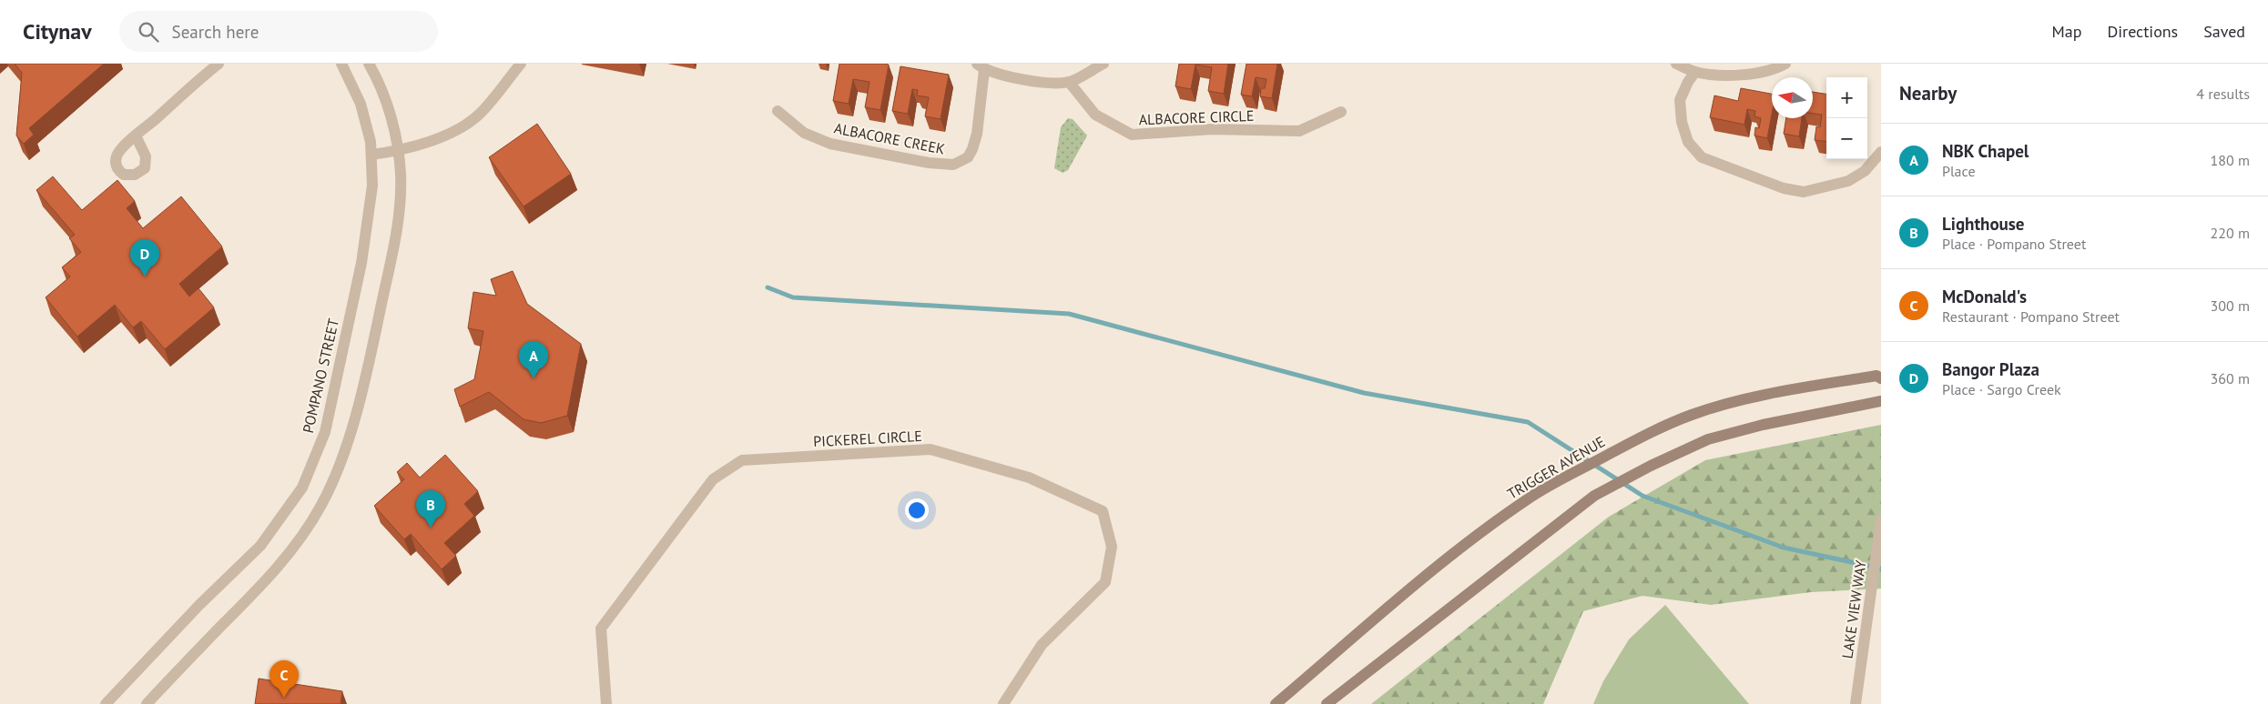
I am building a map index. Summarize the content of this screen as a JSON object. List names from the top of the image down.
{
  "streets": {
    "main road": ["TRIGGER AVENUE"],
    "street": [
      "ALBACORE CIRCLE",
      "ALBACORE CREEK",
      "POMPANO STREET",
      "PICKEREL CIRCLE",
      "LAKE VIEW WAY"
    ]
  },
  "north": "left",
  "page": {
    "header": "Citynav",
    "search": "Search here",
    "nav": ["Map", "Directions", "Saved"],
    "heading": ["Nearby", "4 results"],
    "map_buttons": ["+", "−"],
    "list": [
      {
        "mark": "A",
        "name": "NBK Chapel",
        "note": "Place",
        "value": "180 m"
      },
      {
        "mark": "B",
        "name": "Lighthouse",
        "note": "Place · Pompano Street",
        "value": "220 m"
      },
      {
        "mark": "C",
        "name": "McDonald's",
        "note": "Restaurant · Pompano Street",
        "value": "300 m"
      },
      {
        "mark": "D",
        "name": "Bangor Plaza",
        "note": "Place · Sargo Creek",
        "value": "360 m"
      }
    ],
    "pins": [
      "D",
      "A",
      "B",
      "C"
    ]
  }
}
